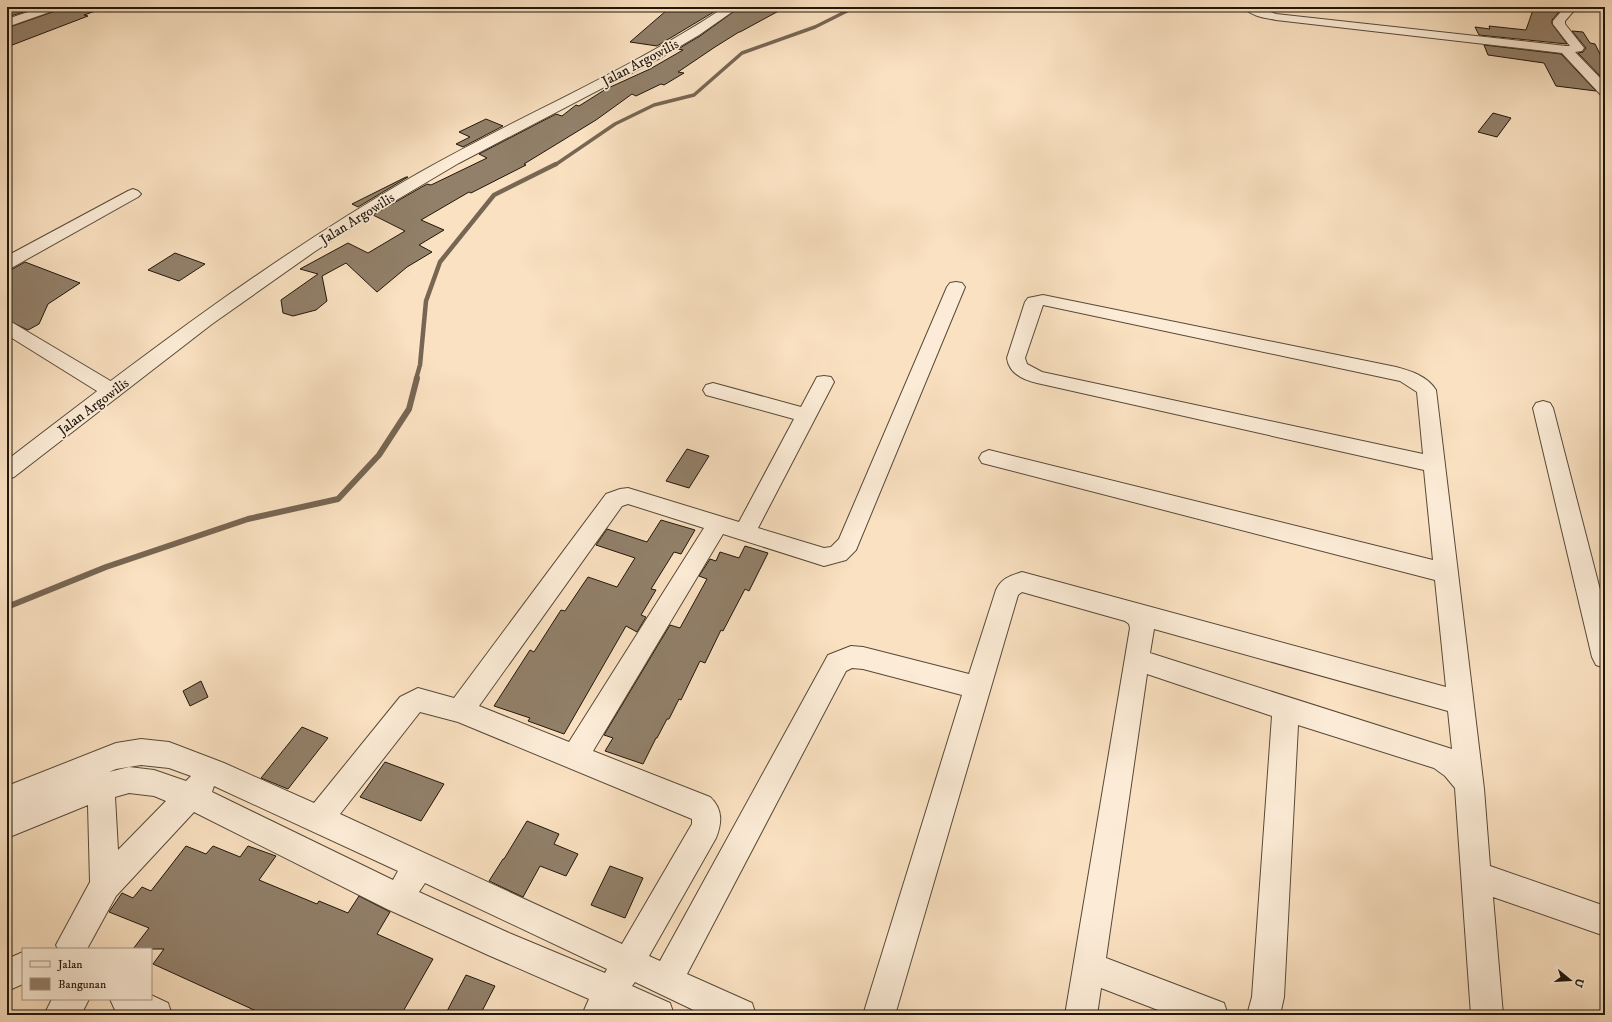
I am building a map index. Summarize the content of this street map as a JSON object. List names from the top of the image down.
{
  "streets": {
    "street": ["Jalan Argowilis"]
  },
  "legend": ["Jalan", "Bangunan"],
  "north": "right"
}
